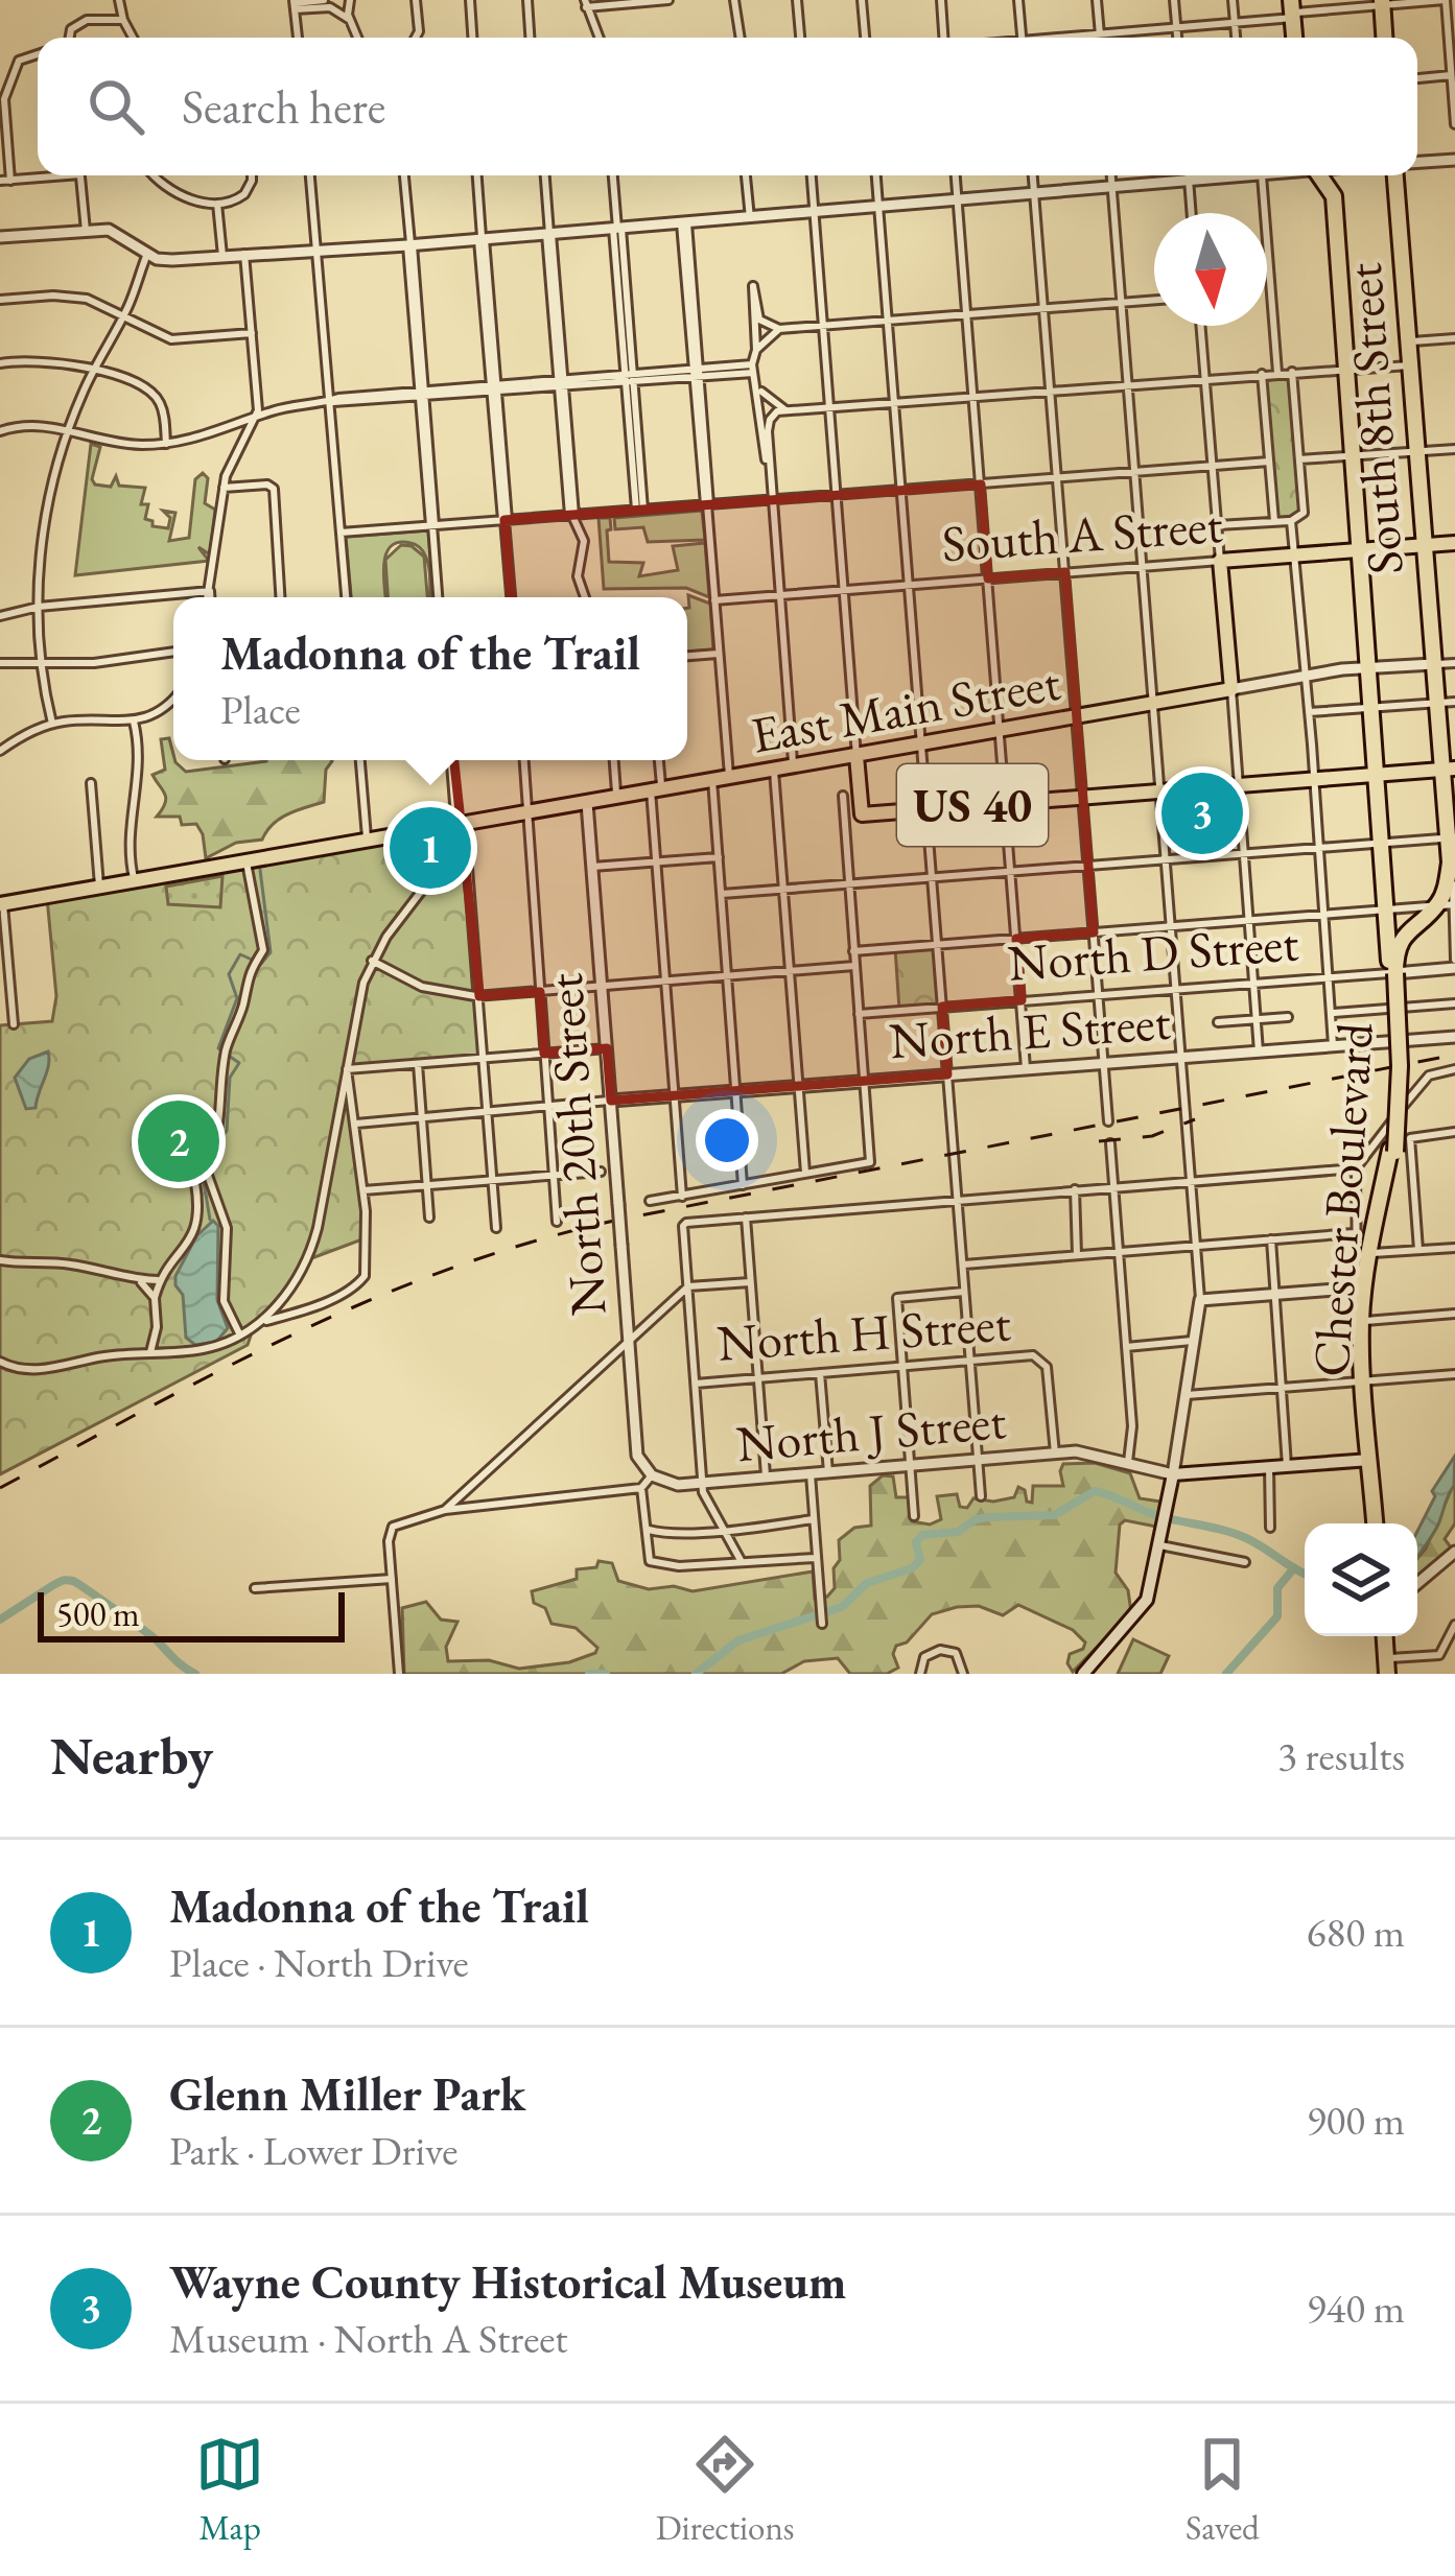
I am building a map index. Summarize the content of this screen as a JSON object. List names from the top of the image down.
{
  "streets": {
    "highway": ["South 8th Street", "Chester Boulevard"],
    "main road": [
      "South A Street",
      "East Main Street",
      "US 40",
      "North J Street"
    ],
    "street": [
      "North D Street",
      "North E Street",
      "North 20th Street",
      "North H Street"
    ]
  },
  "crossings": [
    ["South 8th Street", "South A Street"],
    ["South 8th Street", "East Main Street"],
    ["South 8th Street", "US 40"],
    ["South 8th Street", "Chester Boulevard"],
    ["South A Street", "Chester Boulevard"],
    ["East Main Street", "US 40"],
    ["East Main Street", "North 20th Street"],
    ["East Main Street", "Chester Boulevard"],
    ["US 40", "Chester Boulevard"],
    ["North D Street", "Chester Boulevard"],
    ["North E Street", "North 20th Street"],
    ["North E Street", "Chester Boulevard"],
    ["North 20th Street", "North J Street"],
    ["Chester Boulevard", "North J Street"],
    ["North H Street", "North J Street"]
  ],
  "scale_bar": "500 m",
  "north": "bottom",
  "page": {
    "search": "Search here",
    "popup": ["Madonna of the Trail", "Place"],
    "pins": ["3", "1", "2"],
    "scale": "500 m",
    "heading": ["Nearby", "3 results"],
    "list": [
      {
        "mark": "1",
        "name": "Madonna of the Trail",
        "note": "Place · North Drive",
        "value": "680 m"
      },
      {
        "mark": "2",
        "name": "Glenn Miller Park",
        "note": "Park · Lower Drive",
        "value": "900 m"
      },
      {
        "mark": "3",
        "name": "Wayne County Historical Museum",
        "note": "Museum · North A Street",
        "value": "940 m"
      }
    ],
    "nav": ["Map", "Directions", "Saved"]
  }
}
